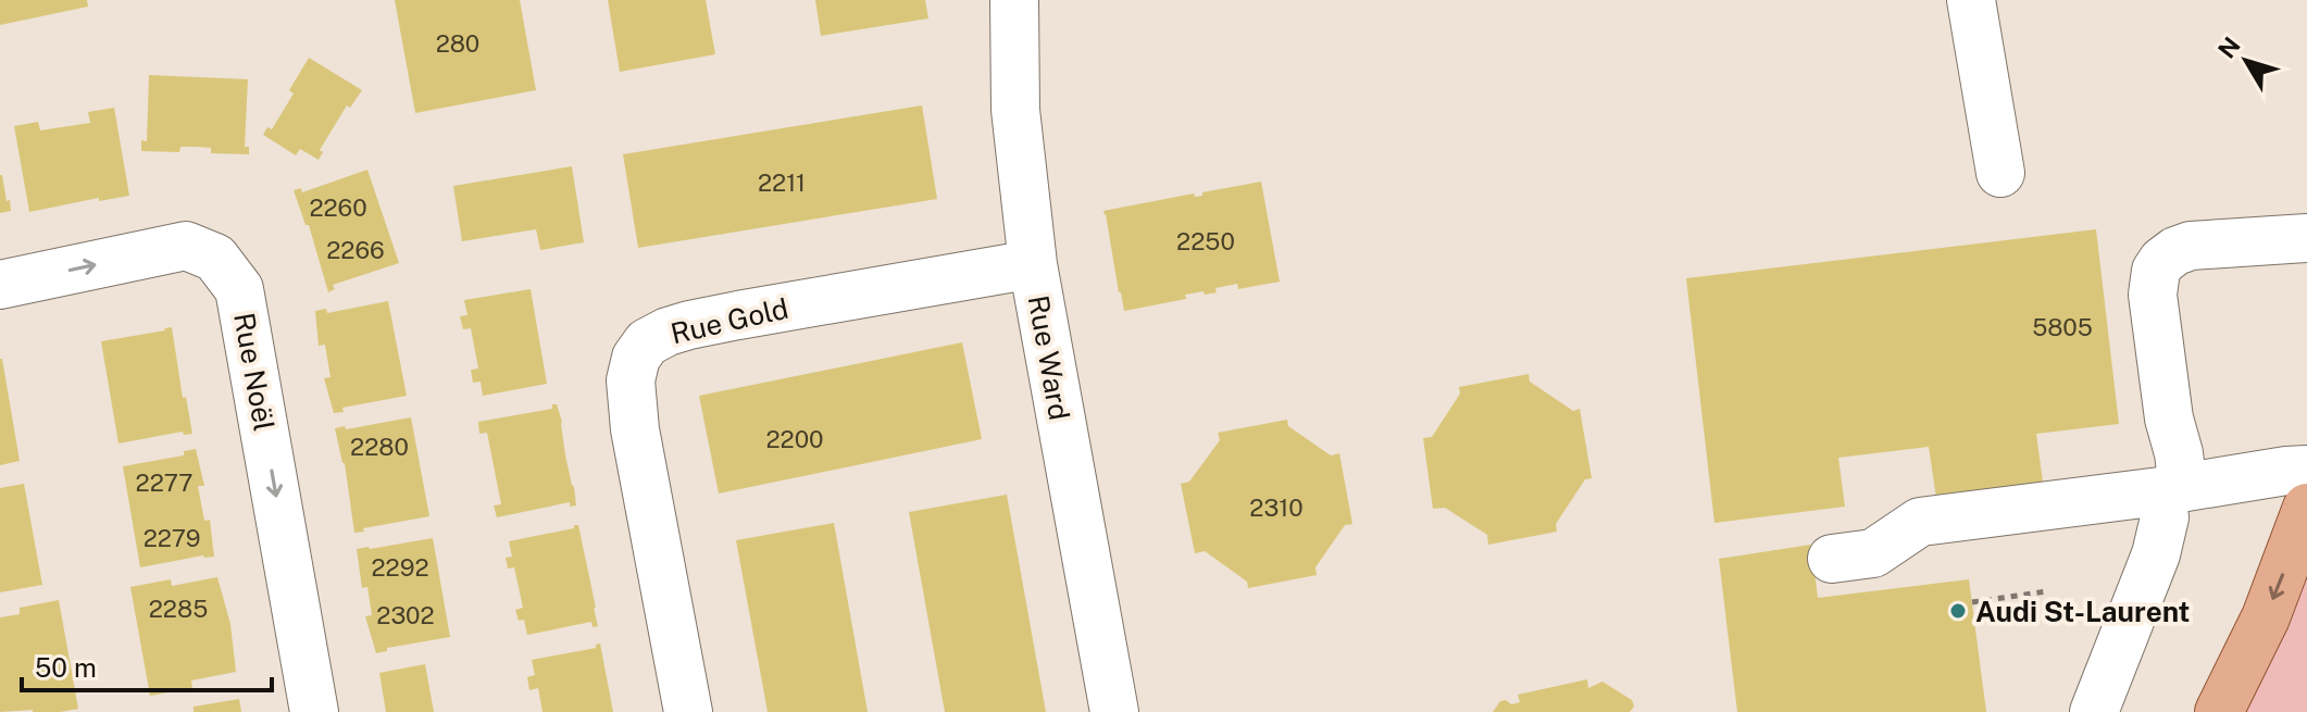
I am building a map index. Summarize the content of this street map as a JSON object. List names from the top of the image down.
{
  "streets": {
    "street": ["Rue Gold", "Rue Ward", "Rue Noël"]
  },
  "crossings": [
    ["Rue Gold", "Rue Ward"]
  ],
  "places": ["Audi St-Laurent"],
  "house_numbers": [
    "280",
    "2211",
    "2260",
    "2250",
    "2266",
    "5805",
    "2200",
    "2280",
    "2277",
    "2310",
    "2279",
    "2292",
    "2285",
    "2302"
  ],
  "scale_bar": "50 m",
  "north": "top left"
}
